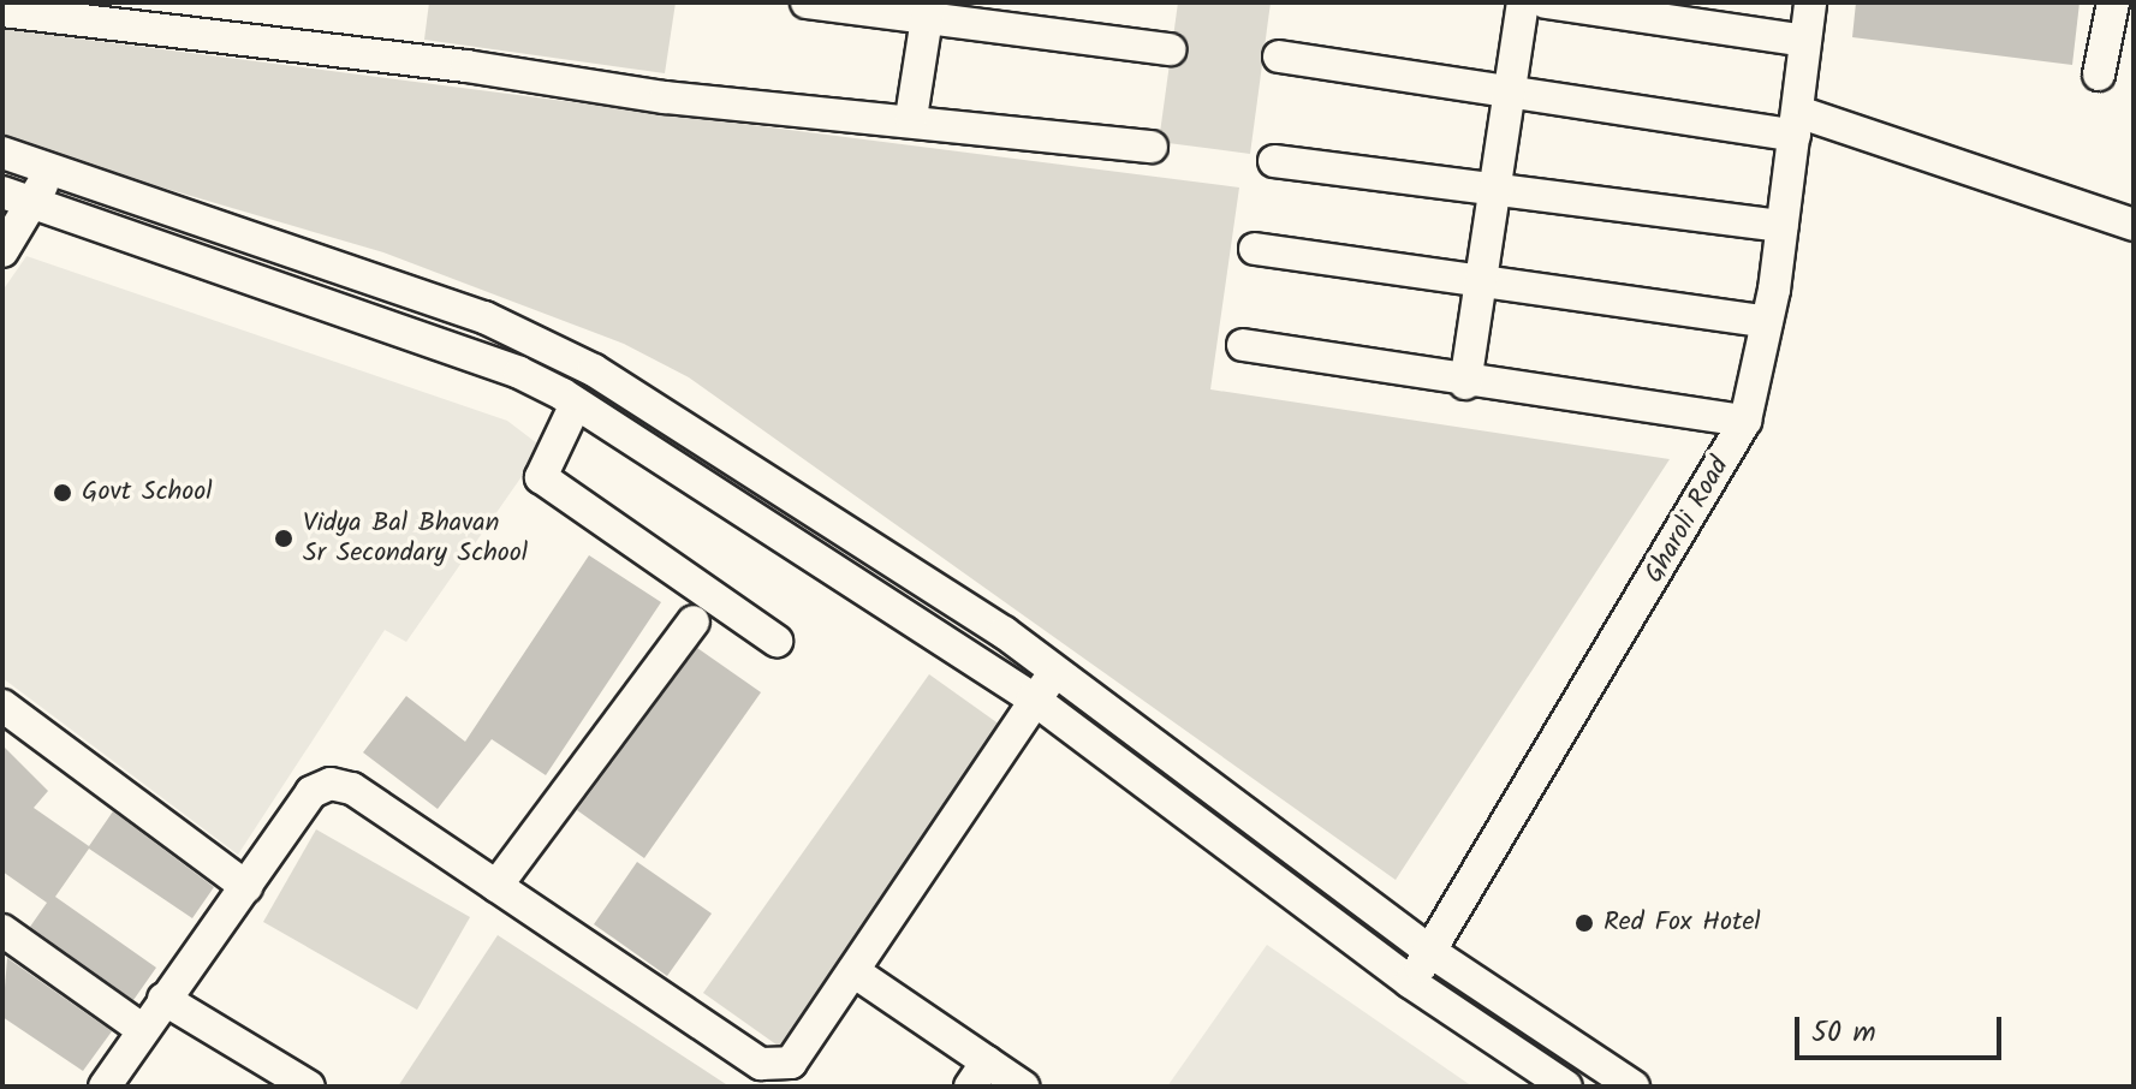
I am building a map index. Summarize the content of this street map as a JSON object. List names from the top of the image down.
{
  "streets": {
    "street": ["Gharoli Road"]
  },
  "places": ["Govt School", "Vidya Bal Bhavan Sr Secondary School", "Red Fox Hotel"],
  "scale_bar": "50 m"
}
